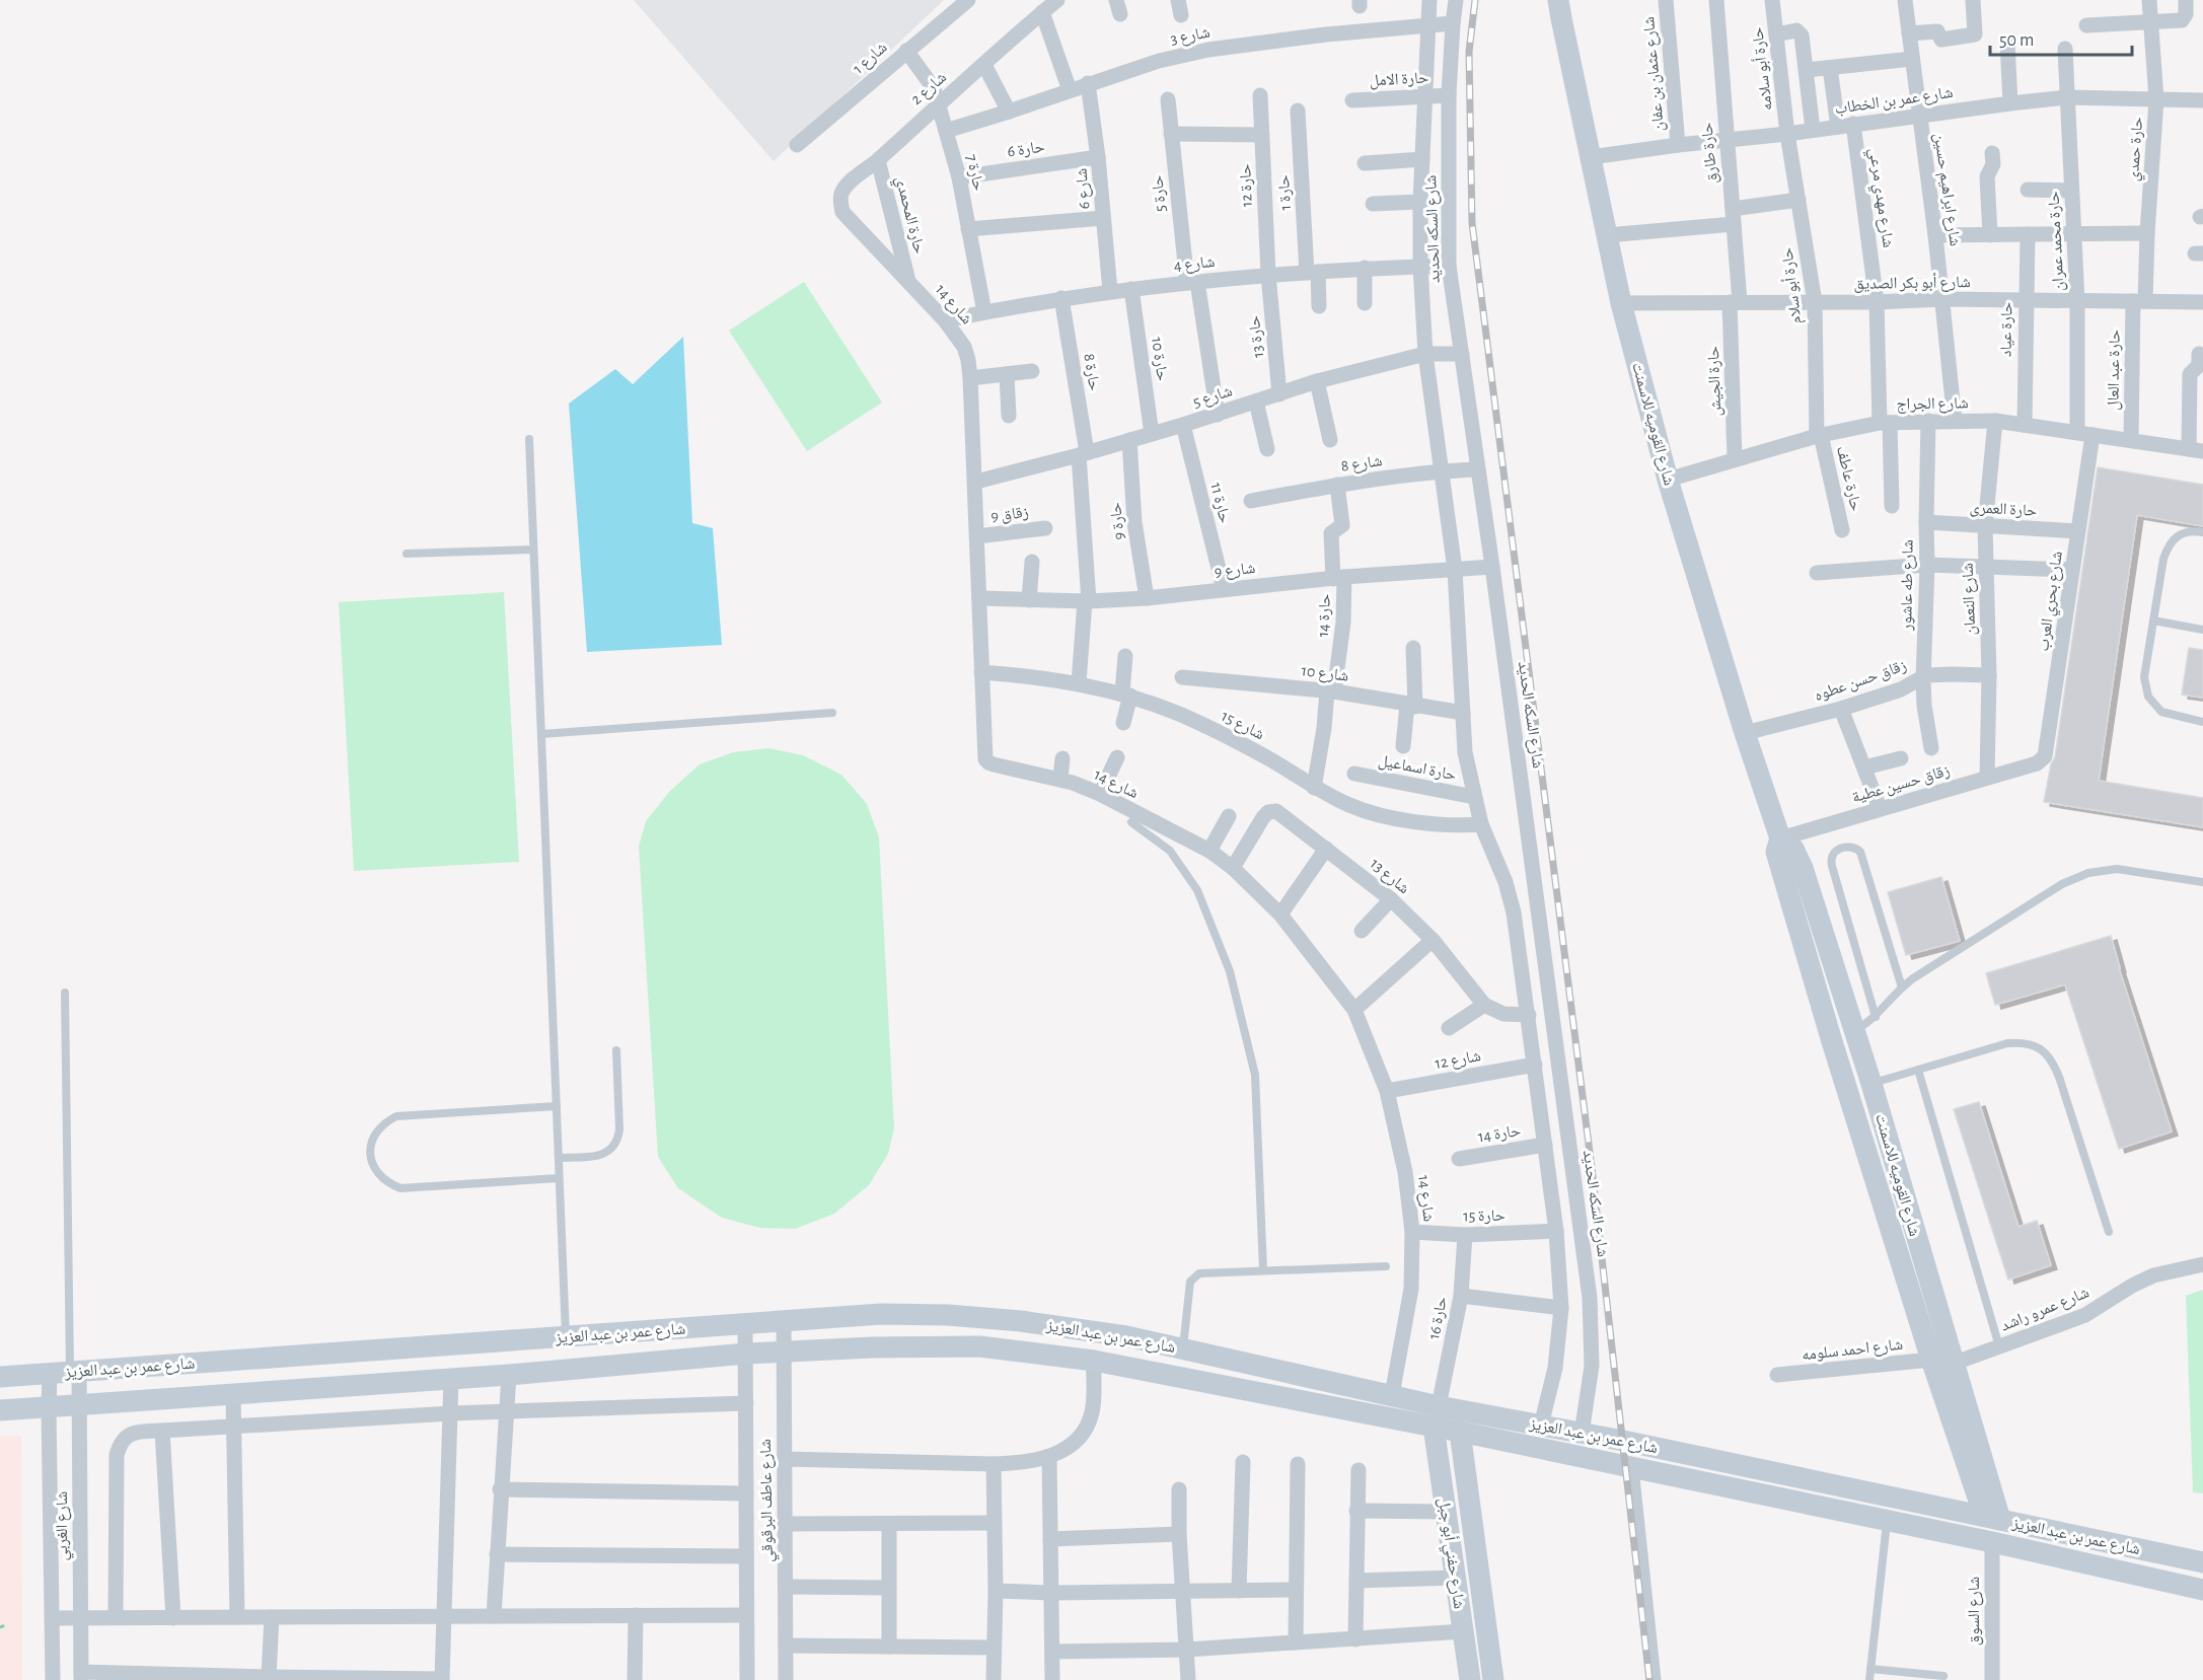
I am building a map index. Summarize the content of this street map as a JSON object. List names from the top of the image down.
{
  "streets": {
    "main road": ["شارع القوميه للاسمنت", "شارع عمر بن عبد العزيز", "شارع حفني أبو جبل"],
    "street": [
      "شارع 3",
      "شارع 1",
      "حارة أبو سلامه",
      "شارع عثمان بن عفان",
      "حارة الامل",
      "شارع 2",
      "شارع عمر بن الخطاب",
      "حارة 6",
      "حارة حمدي",
      "حارة طارق",
      "حارة 7",
      "حارة 12",
      "شارع 6",
      "شارع ابراهيم حسين",
      "حارة 1",
      "حارة 5",
      "شارع مهدي مرعي",
      "حارة المحمدي",
      "شارع السكه الحديد",
      "حارة محمد عمران",
      "شارع 4",
      "شارع أبو بكر الصديق",
      "حارة أبو سلام",
      "شارع 14",
      "حارة عياد",
      "حارة 13",
      "حارة 10",
      "حارة عبد العال",
      "حارة 8",
      "حارة الجيش",
      "شارع 5",
      "شارع الجراج",
      "شارع 8",
      "حارة عاطف",
      "حارة 11",
      "حارة العمرى",
      "زقاق 9",
      "حارة 9",
      "شارع 9",
      "شارع طه عاشور",
      "شارع النعمان",
      "شارع بحري العرب",
      "حارة 14",
      "شارع 10",
      "زقاق حسن عطوه",
      "شارع 15",
      "حارة اسماعيل",
      "زقاق حسين عطية",
      "شارع 13",
      "شارع 12",
      "حارة 15",
      "شارع عمرو راشد",
      "حارة 16",
      "شارع احمد سلومه",
      "شارع عاطف البرقوقي",
      "شارع الغربي",
      "شارع السوق"
    ]
  },
  "crossings": [
    ["شارع 3", "حارة 7"],
    ["شارع 3", "شارع 6"],
    ["شارع 3", "شارع السكه الحديد"],
    ["شارع 1", "حارة 7"],
    ["حارة أبو سلامه", "شارع عمر بن الخطاب"],
    ["حارة أبو سلامه", "حارة أبو سلام"],
    ["شارع عثمان بن عفان", "شارع عمر بن الخطاب"],
    ["حارة الامل", "شارع السكه الحديد"],
    ["شارع 2", "حارة 7"],
    ["شارع 2", "حارة المحمدي"],
    ["شارع 2", "شارع 14"],
    ["شارع عمر بن الخطاب", "حارة حمدي"],
    ["شارع عمر بن الخطاب", "حارة طارق"],
    ["شارع عمر بن الخطاب", "شارع ابراهيم حسين"],
    ["شارع عمر بن الخطاب", "شارع مهدي مرعي"],
    ["شارع عمر بن الخطاب", "حارة محمد عمران"],
    ["شارع عمر بن الخطاب", "حارة أبو سلام"],
    ["شارع عمر بن الخطاب", "شارع القوميه للاسمنت"],
    ["حارة 6", "حارة 7"],
    ["حارة 6", "شارع 6"],
    ["حارة حمدي", "شارع أبو بكر الصديق"],
    ["حارة حمدي", "حارة عبد العال"],
    ["حارة طارق", "شارع أبو بكر الصديق"],
    ["حارة طارق", "حارة الجيش"],
    ["حارة 7", "شارع 4"],
    ["حارة 12", "شارع 4"],
    ["حارة 12", "حارة 13"],
    ["شارع 6", "شارع 4"],
    ["شارع ابراهيم حسين", "شارع أبو بكر الصديق"],
    ["شارع ابراهيم حسين", "شارع الجراج"],
    ["حارة 1", "شارع 4"],
    ["حارة 5", "شارع 4"],
    ["شارع مهدي مرعي", "شارع أبو بكر الصديق"],
    ["شارع مهدي مرعي", "شارع الجراج"],
    ["حارة المحمدي", "شارع 14"],
    ["شارع السكه الحديد", "شارع 4"],
    ["شارع السكه الحديد", "شارع 5"],
    ["شارع السكه الحديد", "شارع 8"],
    ["شارع السكه الحديد", "شارع 9"],
    ["شارع السكه الحديد", "حارة 14"],
    ["شارع السكه الحديد", "شارع 10"],
    ["شارع السكه الحديد", "شارع 15"],
    ["شارع السكه الحديد", "حارة اسماعيل"],
    ["شارع السكه الحديد", "شارع 12"],
    ["شارع السكه الحديد", "حارة 15"],
    ["شارع السكه الحديد", "شارع عمر بن عبد العزيز"],
    ["حارة محمد عمران", "شارع أبو بكر الصديق"],
    ["حارة محمد عمران", "شارع الجراج"],
    ["حارة محمد عمران", "شارع بحري العرب"],
    ["شارع 4", "شارع 14"],
    ["شارع 4", "حارة 13"],
    ["شارع 4", "حارة 10"],
    ["شارع 4", "حارة 8"],
    ["شارع أبو بكر الصديق", "حارة أبو سلام"],
    ["شارع أبو بكر الصديق", "حارة عياد"],
    ["شارع أبو بكر الصديق", "حارة عبد العال"],
    ["شارع أبو بكر الصديق", "حارة الجيش"],
    ["شارع أبو بكر الصديق", "شارع القوميه للاسمنت"],
    ["حارة أبو سلام", "شارع الجراج"],
    ["حارة أبو سلام", "حارة عاطف"],
    ["شارع 14", "شارع 5"],
    ["شارع 14", "زقاق 9"],
    ["شارع 14", "شارع 9"],
    ["شارع 14", "شارع 15"],
    ["شارع 14", "شارع 13"],
    ["شارع 14", "شارع 12"],
    ["شارع 14", "حارة 15"],
    ["شارع 14", "شارع عمر بن عبد العزيز"],
    ["حارة عياد", "شارع الجراج"],
    ["حارة 13", "شارع 5"],
    ["حارة 10", "شارع 5"],
    ["حارة عبد العال", "شارع الجراج"],
    ["حارة 8", "شارع 5"],
    ["حارة الجيش", "شارع الجراج"],
    ["شارع 5", "حارة 11"],
    ["شارع 5", "حارة 9"],
    ["شارع الجراج", "شارع القوميه للاسمنت"],
    ["شارع الجراج", "حارة عاطف"],
    ["شارع الجراج", "شارع طه عاشور"],
    ["شارع الجراج", "شارع النعمان"],
    ["شارع الجراج", "شارع بحري العرب"],
    ["شارع القوميه للاسمنت", "زقاق حسن عطوه"],
    ["شارع القوميه للاسمنت", "زقاق حسين عطية"],
    ["شارع القوميه للاسمنت", "شارع عمرو راشد"],
    ["شارع القوميه للاسمنت", "شارع عمر بن عبد العزيز"],
    ["شارع القوميه للاسمنت", "شارع احمد سلومه"],
    ["شارع 8", "حارة 14"],
    ["حارة 11", "شارع 9"],
    ["حارة العمرى", "شارع طه عاشور"],
    ["حارة العمرى", "شارع النعمان"],
    ["حارة العمرى", "شارع بحري العرب"],
    ["حارة 9", "شارع 9"],
    ["شارع 9", "حارة 14"],
    ["شارع طه عاشور", "زقاق حسن عطوه"],
    ["شارع النعمان", "زقاق حسن عطوه"],
    ["شارع النعمان", "زقاق حسين عطية"],
    ["شارع بحري العرب", "زقاق حسين عطية"],
    ["حارة 14", "شارع 10"],
    ["حارة 14", "شارع 15"],
    ["حارة 15", "حارة 16"],
    ["شارع عمرو راشد", "شارع احمد سلومه"],
    ["حارة 16", "شارع عمر بن عبد العزيز"],
    ["حارة 16", "شارع حفني أبو جبل"],
    ["شارع عمر بن عبد العزيز", "شارع عاطف البرقوقي"],
    ["شارع عمر بن عبد العزيز", "شارع الغربي"],
    ["شارع عمر بن عبد العزيز", "شارع حفني أبو جبل"],
    ["شارع عمر بن عبد العزيز", "شارع السوق"]
  ],
  "scale_bar": "50 m"
}
